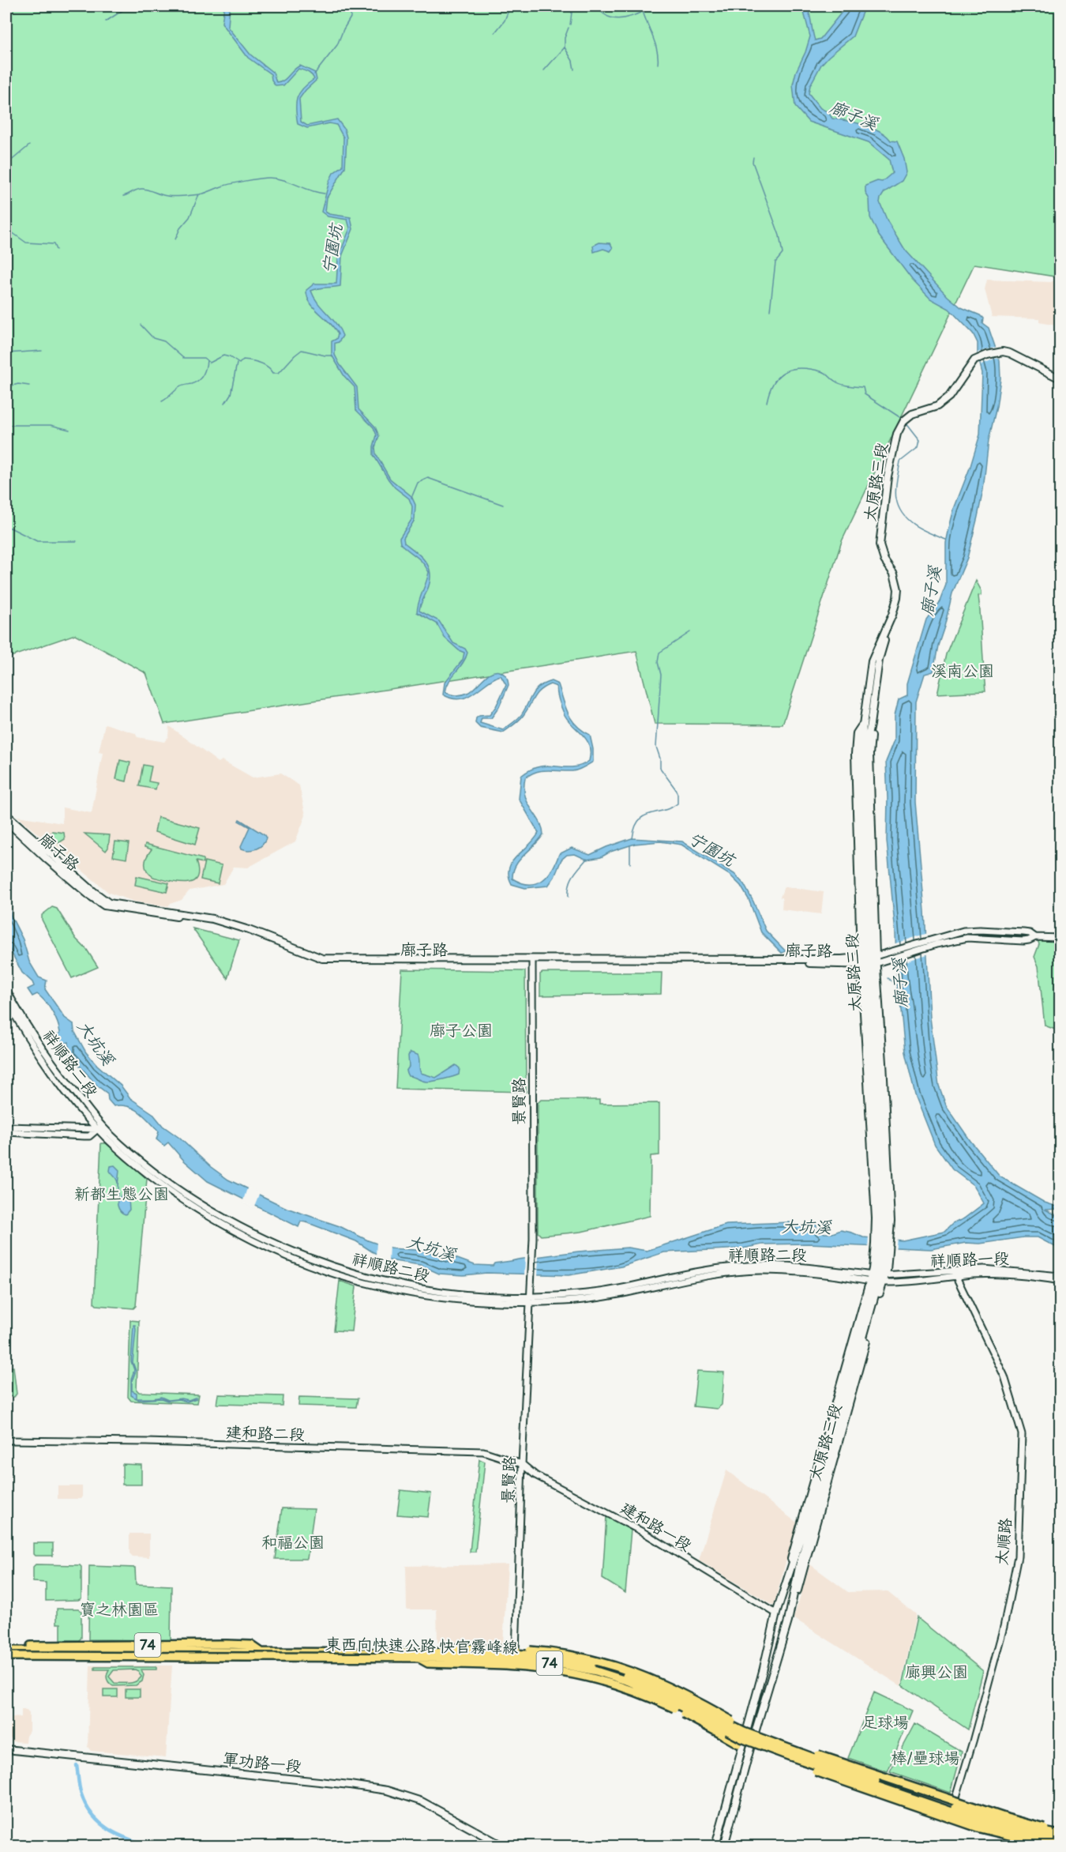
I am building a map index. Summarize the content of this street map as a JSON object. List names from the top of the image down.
{
  "streets": {
    "highway": ["74", "東西向快速公路 快官霧峰線"],
    "main road": ["太原路三段", "廍子路", "軍功路一段"],
    "street": [
      "祥順路二段",
      "景賢路",
      "祥順路一段",
      "建和路二段",
      "建和路一段",
      "太順路"
    ]
  },
  "crossings": [
    ["太原路三段", "廍子路"],
    ["太原路三段", "祥順路二段"],
    ["太原路三段", "祥順路一段"],
    ["太原路三段", "建和路一段"],
    ["廍子路", "景賢路"],
    ["祥順路二段", "景賢路"],
    ["祥順路二段", "祥順路一段"],
    ["景賢路", "建和路二段"],
    ["景賢路", "建和路一段"],
    ["祥順路一段", "太順路"],
    ["建和路二段", "建和路一段"],
    ["74", "東西向快速公路 快官霧峰線"]
  ],
  "water": ["廍子溪", "宁園坑", "大坑溪"],
  "parks": [
    "溪南公園",
    "廍子公園",
    "新都生態公園",
    "和福公園",
    "寶之林園區",
    "廊興公園",
    "足球場",
    "棒/壘球場"
  ]
}
